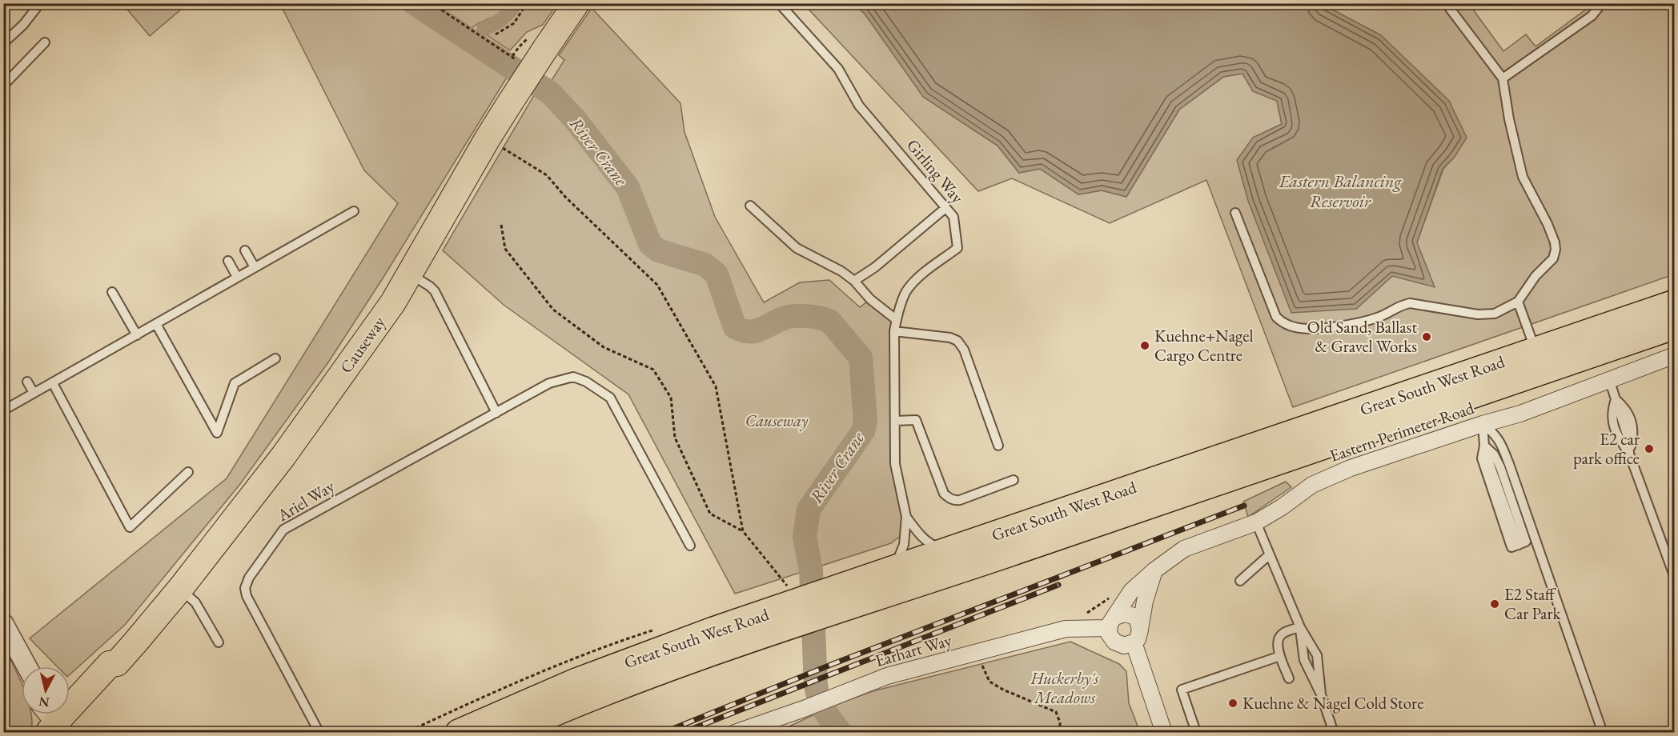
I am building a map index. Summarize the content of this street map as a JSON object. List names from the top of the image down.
{
  "streets": {
    "highway": ["Great South West Road"],
    "main road": ["Causeway"],
    "street": ["Eastern Perimeter Road", "Earhart Way"],
    "lane": ["Girling Way", "Ariel Way"]
  },
  "crossings": [
    ["Girling Way", "Great South West Road"],
    ["Eastern Perimeter Road", "Earhart Way"]
  ],
  "water": ["River Crane", "Eastern Balancing Reservoir"],
  "parks": ["Causeway", "Huckerby's Meadows"],
  "places": [
    "Old Sand, Ballast & Gravel Works",
    "Kuehne+Nagel Cargo Centre",
    "E2 car park office",
    "E2 Staff Car Park",
    "Kuehne & Nagel Cold Store"
  ],
  "north": "bottom"
}
